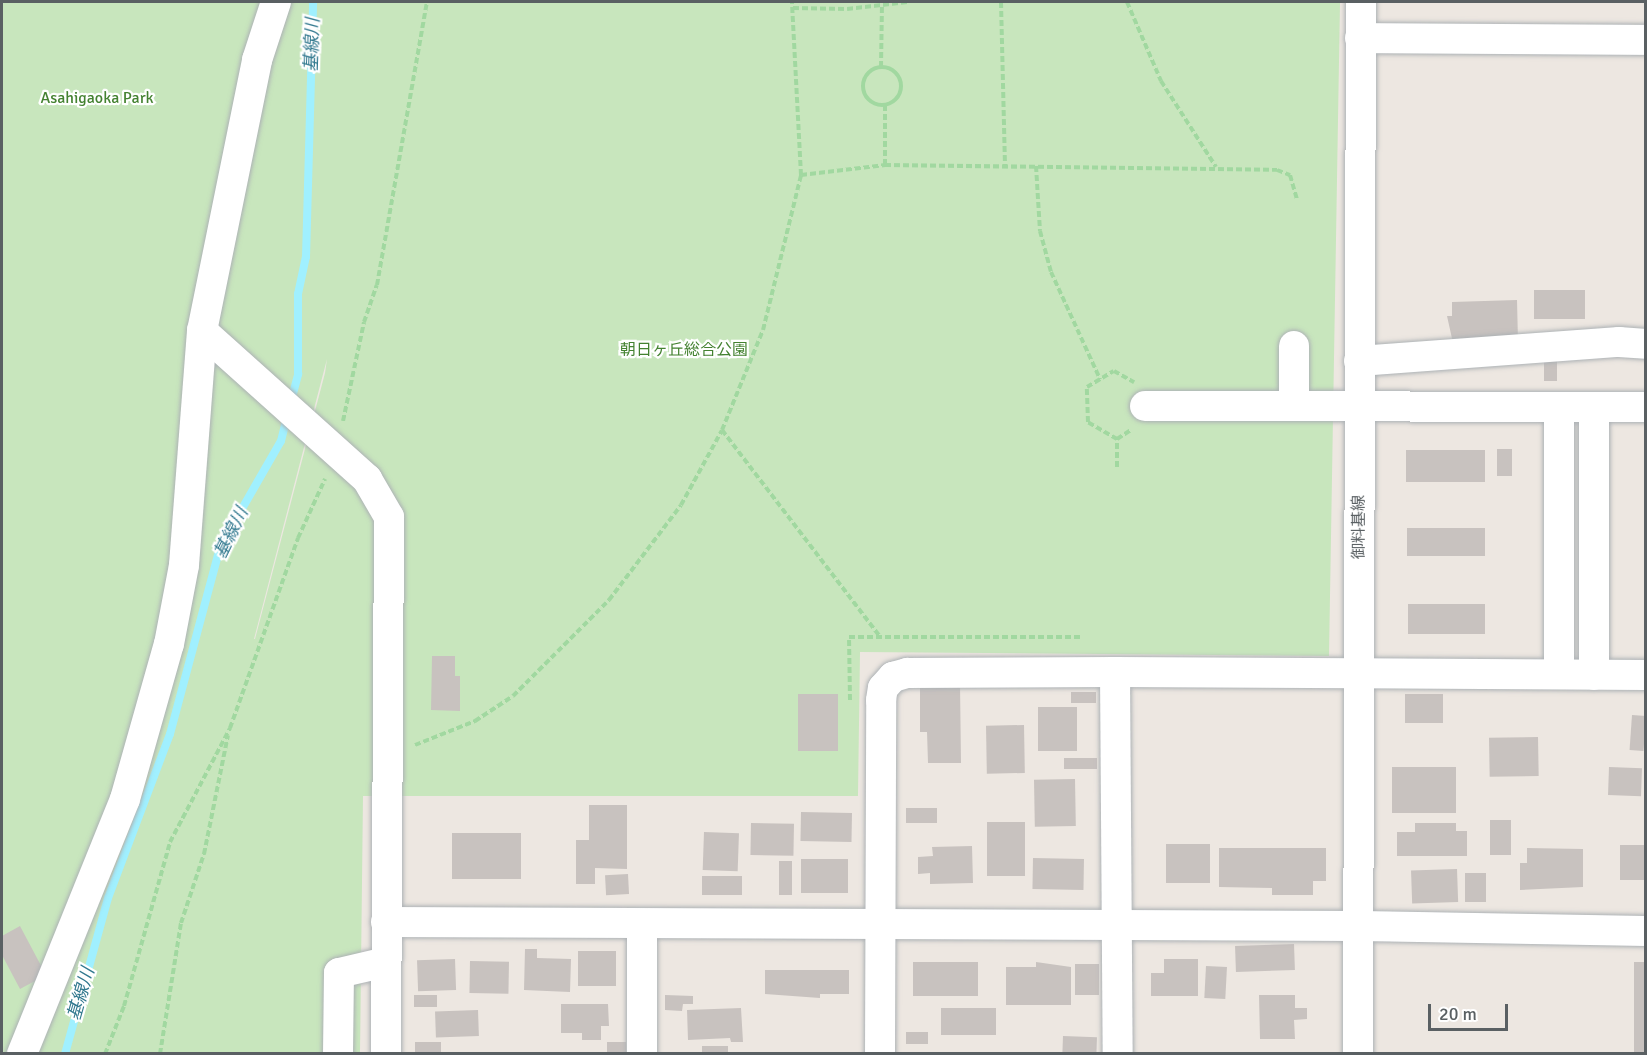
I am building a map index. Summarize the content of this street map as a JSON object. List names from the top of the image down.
{
  "streets": {
    "street": ["御料基線"]
  },
  "water": ["基線川"],
  "parks": ["Asahigaoka Park", "朝日ヶ丘総合公園"],
  "scale_bar": "20 m"
}
